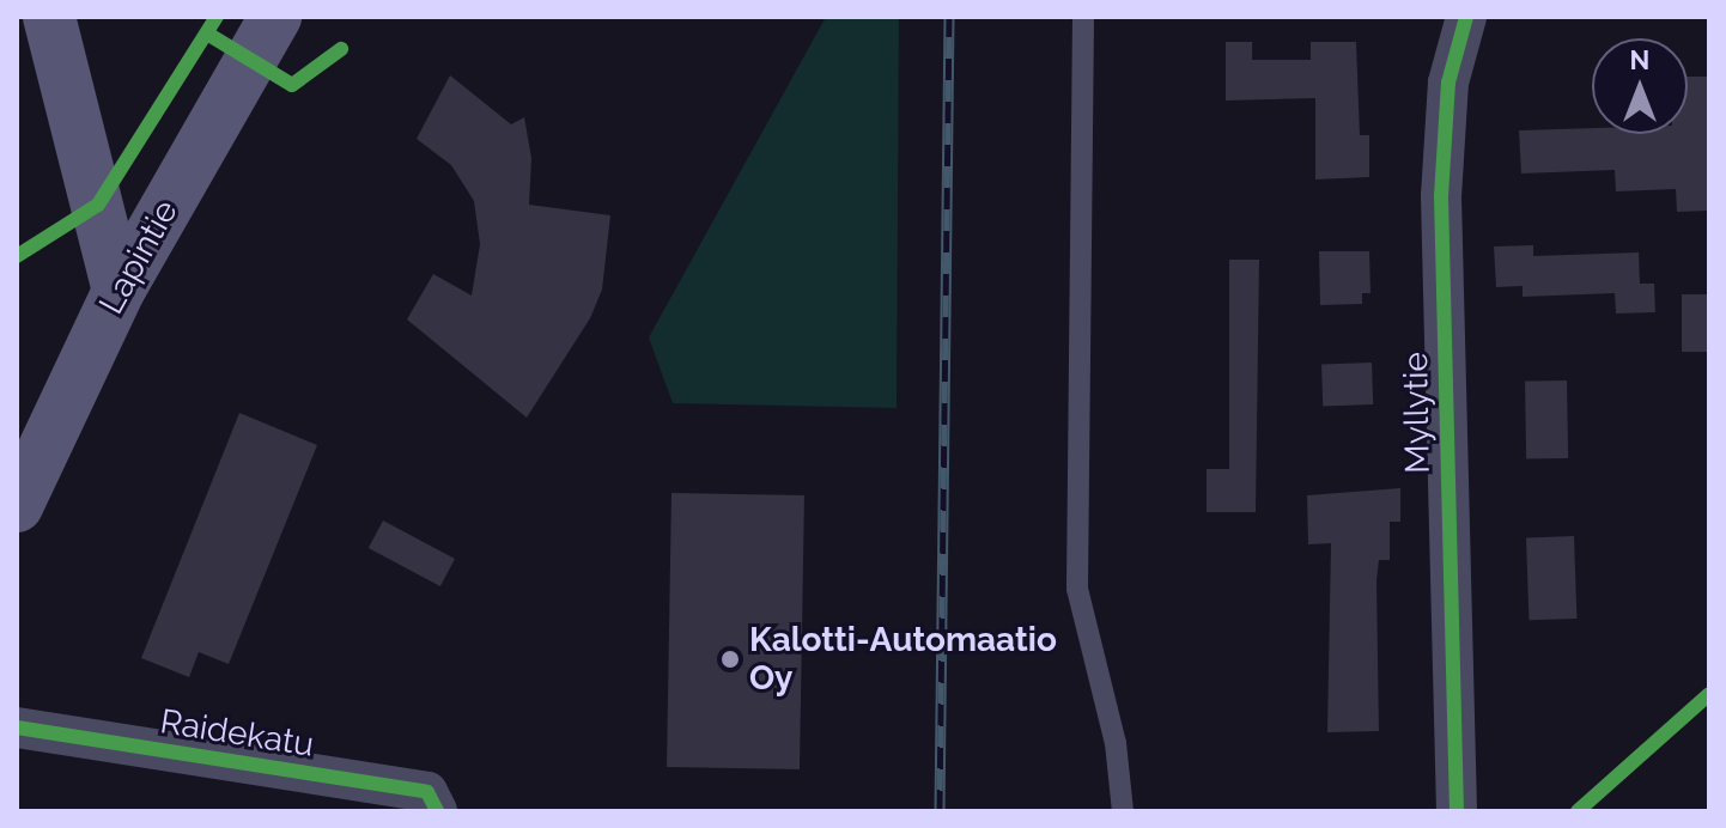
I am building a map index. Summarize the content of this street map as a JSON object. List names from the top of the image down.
{
  "streets": {
    "main road": ["Lapintie"],
    "street": ["Myllytie", "Raidekatu"]
  },
  "places": ["Kalotti-Automaatio Oy"],
  "north": "top"
}
